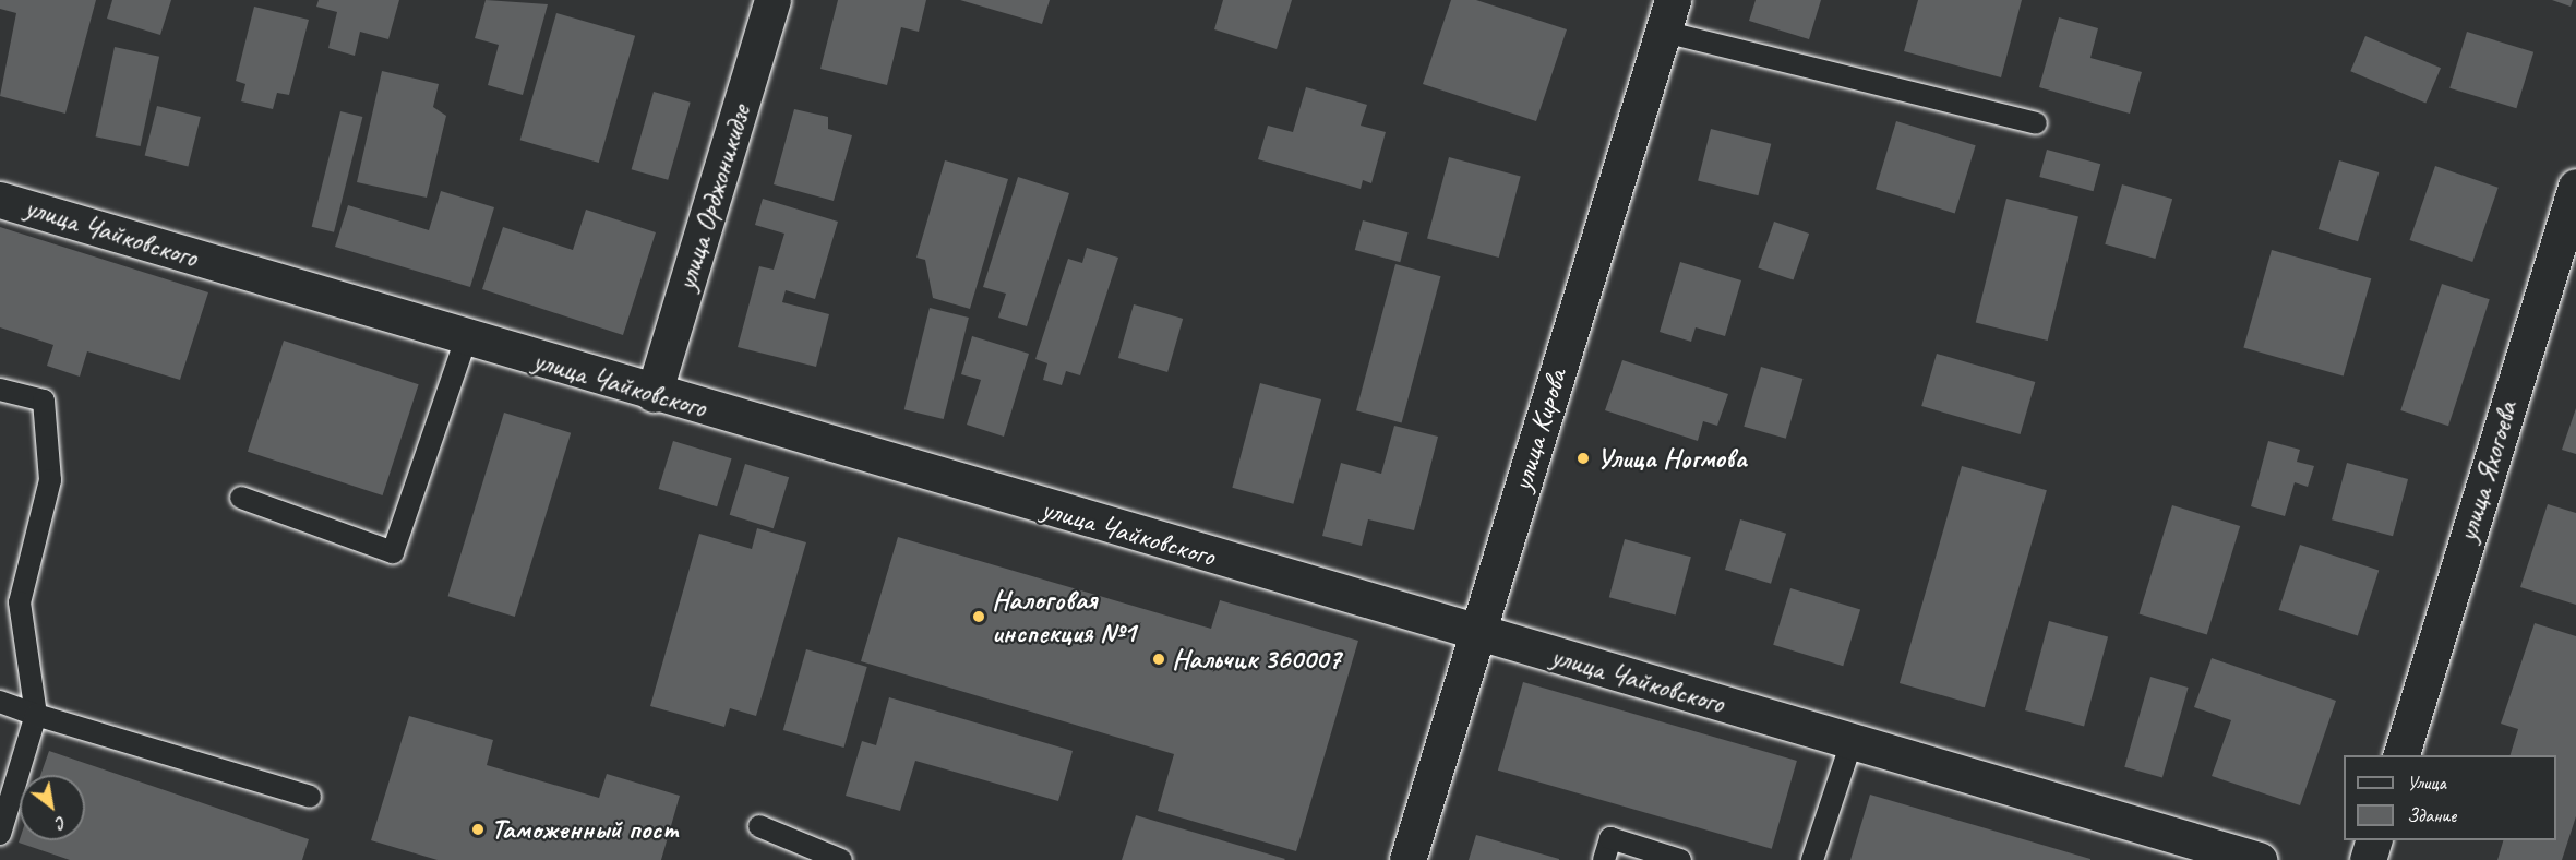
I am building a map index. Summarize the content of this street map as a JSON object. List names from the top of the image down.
{
  "streets": {
    "street": [
      "улица Орджоникидзе",
      "улица Чайковского",
      "улица Кирова",
      "улица Яхогоева"
    ]
  },
  "crossings": [
    ["улица Орджоникидзе", "улица Чайковского"],
    ["улица Чайковского", "улица Кирова"]
  ],
  "places": [
    "Улица Ногмова",
    "Налоговая инспекция №1",
    "Нальчик 360007",
    "Таможенный пост"
  ],
  "legend": ["Улица", "Здание"],
  "north": "bottom right"
}
